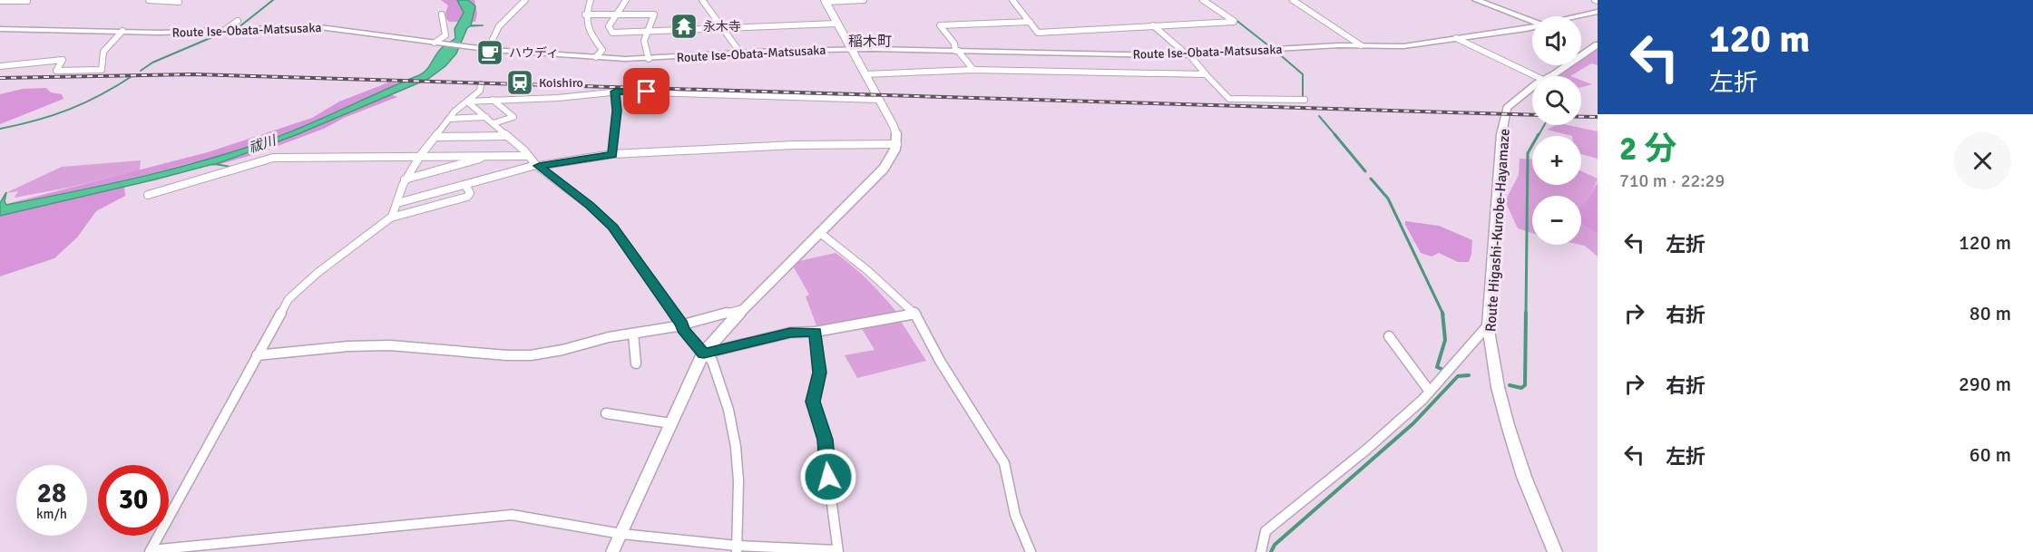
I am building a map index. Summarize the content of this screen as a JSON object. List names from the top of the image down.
{
  "streets": {
    "main road": ["Route Ise-Obata-Matsusaka", "Route Higashi-Kurobe-Hayamaze"]
  },
  "districts": ["稲木町"],
  "water": ["祓川"],
  "places": {
    "temple": ["永木寺"],
    "cafe": ["ハウディ"],
    "station": ["Koishiro"]
  },
  "page": {
    "turn": ["120 m", "左折"],
    "map_buttons": ["+", "−"],
    "heading": ["2 分", "710 m · 22:29"],
    "list": [
      {
        "name": "左折",
        "value": "120 m"
      },
      {
        "name": "右折",
        "value": "80 m"
      },
      {
        "name": "右折",
        "value": "290 m"
      },
      {
        "name": "左折",
        "value": "60 m"
      }
    ],
    "speed": "28 km/h",
    "limit": "30"
  }
}
